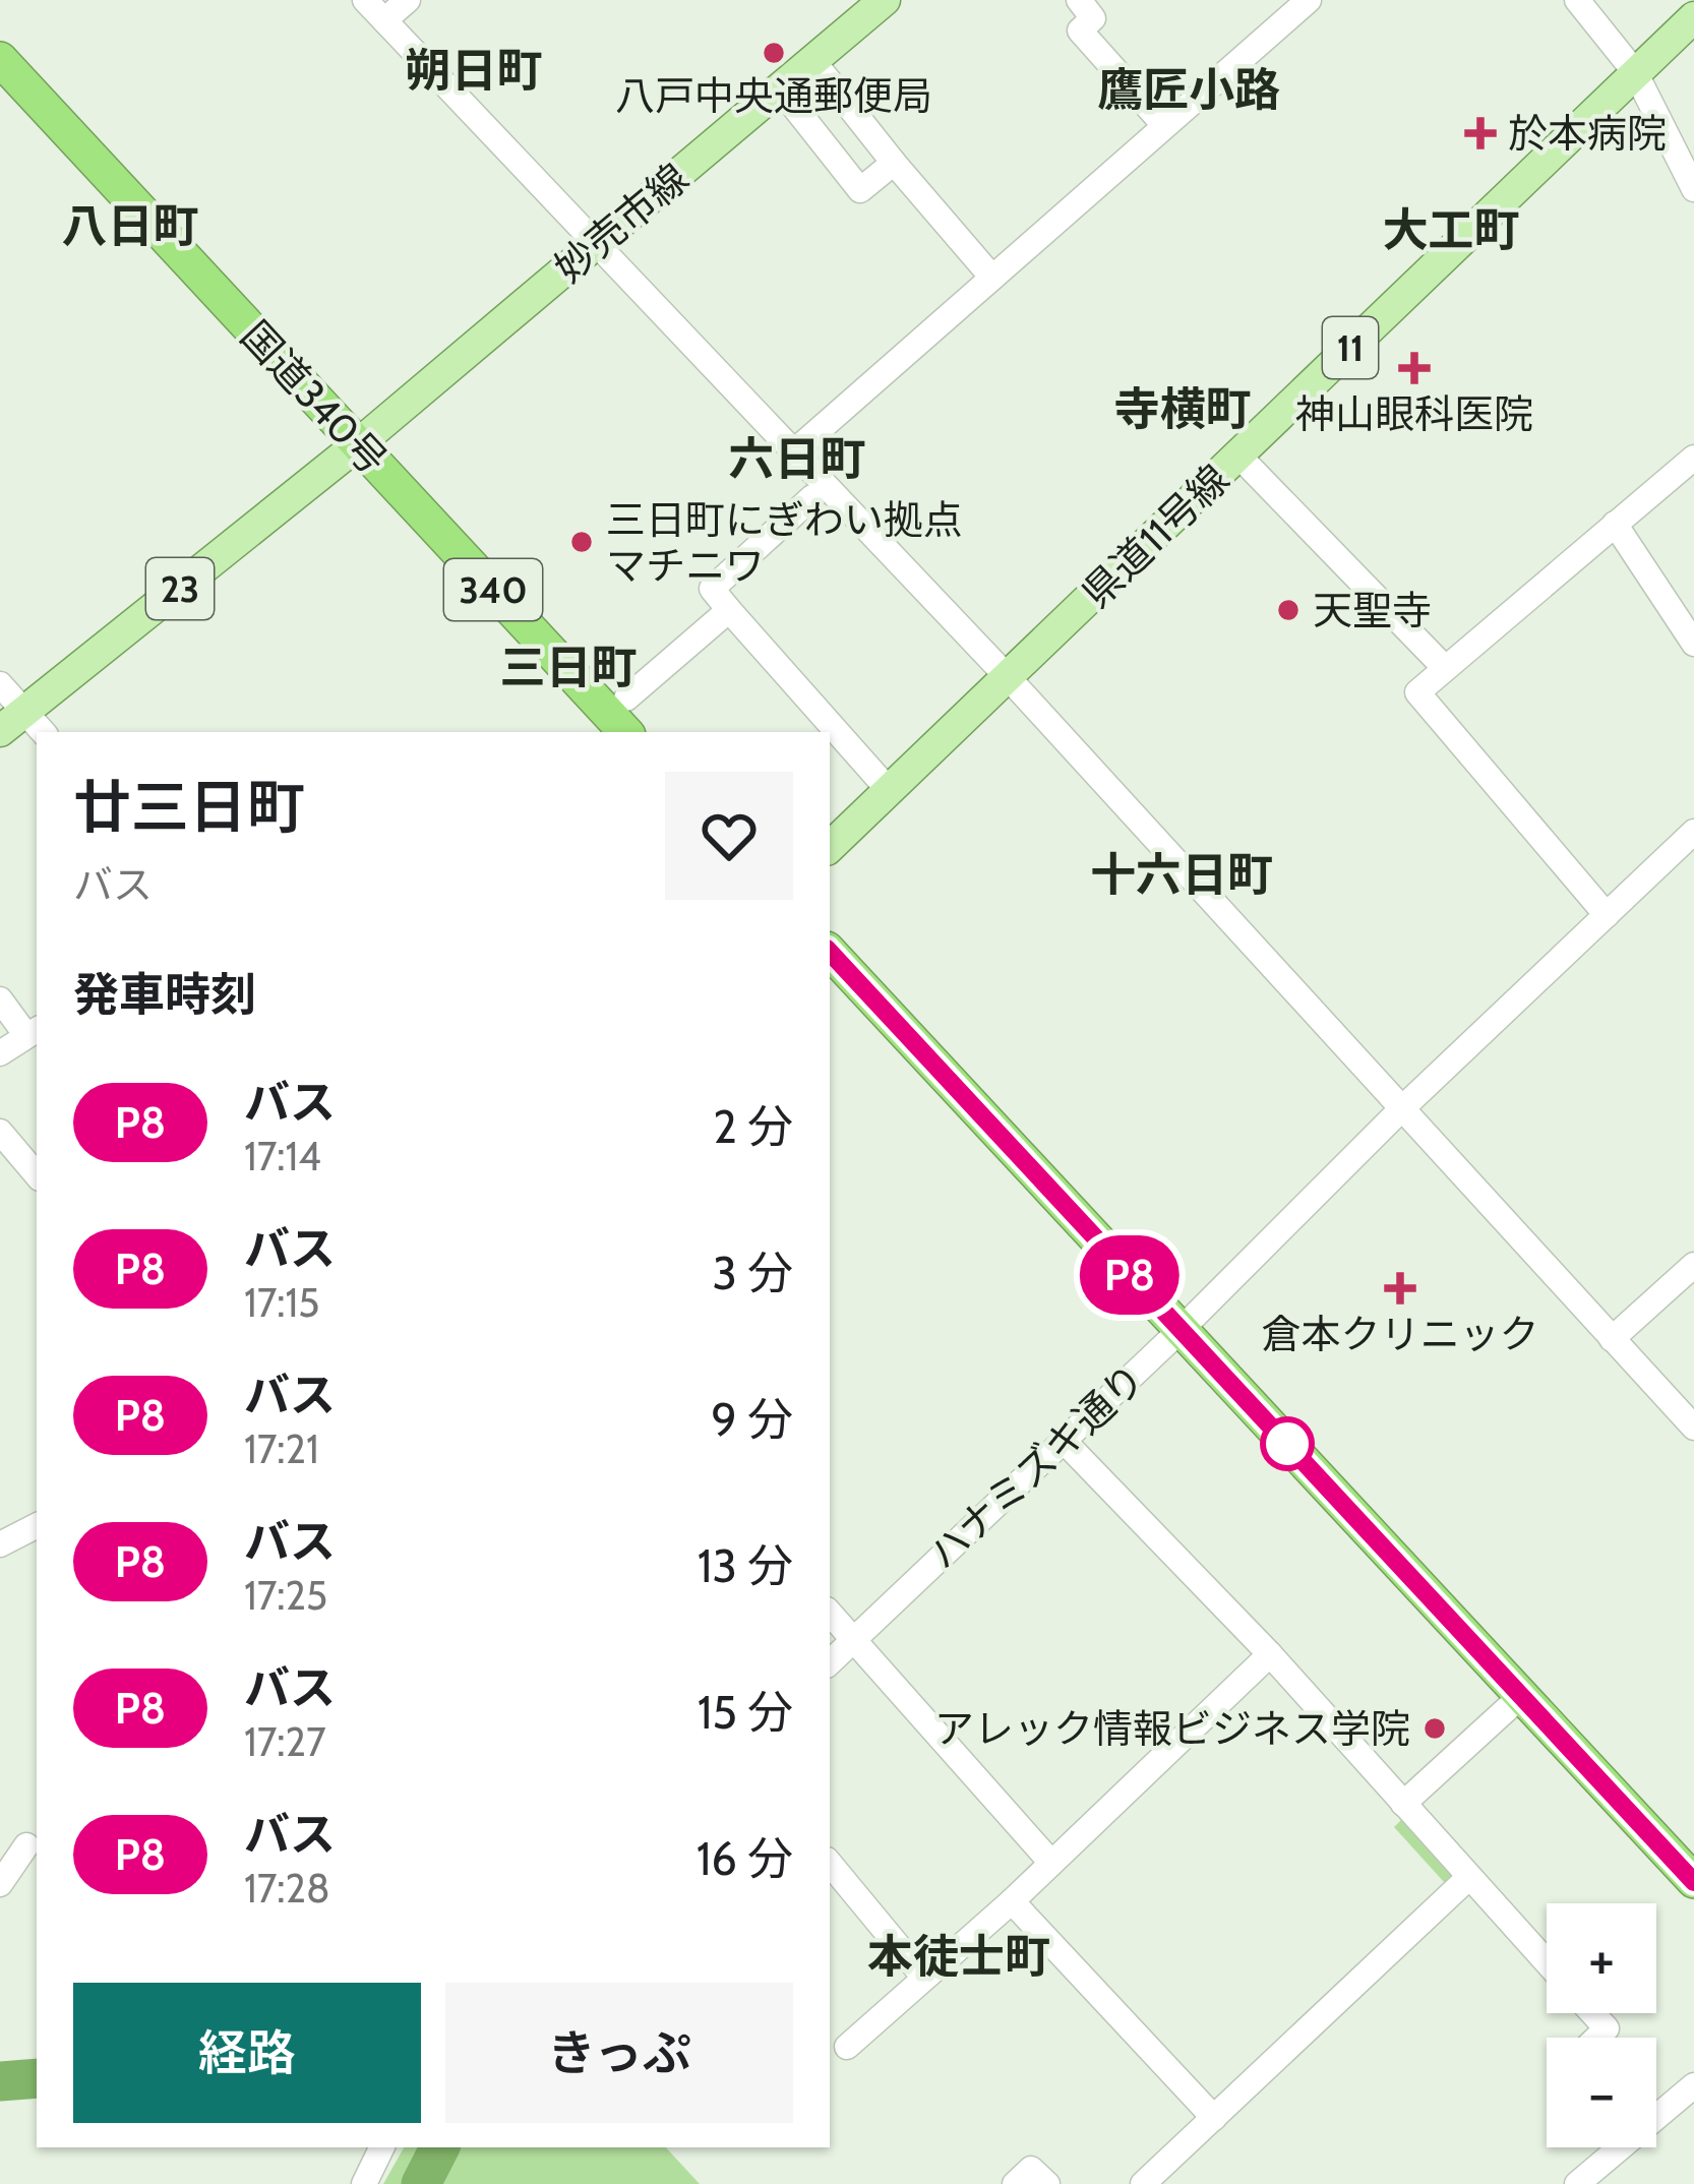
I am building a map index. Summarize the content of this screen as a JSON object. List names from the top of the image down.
{
  "streets": {
    "highway": ["国道340号", "340"],
    "main road": [
      "妙売市線",
      "11",
      "県道11号線",
      "23"
    ],
    "street": ["ハナミズキ通り"]
  },
  "crossings": [
    ["妙売市線", "国道340号"],
    ["妙売市線", "23"],
    ["国道340号", "23"]
  ],
  "districts": [
    "朔日町",
    "鷹匠小路",
    "八日町",
    "大工町",
    "寺横町",
    "六日町",
    "三日町",
    "十六日町",
    "本徒士町"
  ],
  "places": {
    "other": [
      "八戸中央通郵便局",
      "三日町にぎわい拠点 マチニワ",
      "天聖寺",
      "アレック情報ビジネス学院"
    ],
    "health": ["於本病院", "神山眼科医院", "倉本クリニック"]
  },
  "lines": ["bus line P8"],
  "page": {
    "on_map": "P8",
    "heading": [
      ["廿三日町", "バス"],
      "発車時刻"
    ],
    "list": [
      {
        "mark": "P8",
        "name": "バス",
        "note": "17:14",
        "value": "2 分"
      },
      {
        "mark": "P8",
        "name": "バス",
        "note": "17:15",
        "value": "3 分"
      },
      {
        "mark": "P8",
        "name": "バス",
        "note": "17:21",
        "value": "9 分"
      },
      {
        "mark": "P8",
        "name": "バス",
        "note": "17:25",
        "value": "13 分"
      },
      {
        "mark": "P8",
        "name": "バス",
        "note": "17:27",
        "value": "15 分"
      },
      {
        "mark": "P8",
        "name": "バス",
        "note": "17:28",
        "value": "16 分"
      }
    ],
    "map_buttons": ["+", "−"],
    "buttons": ["経路", "きっぷ"]
  }
}
